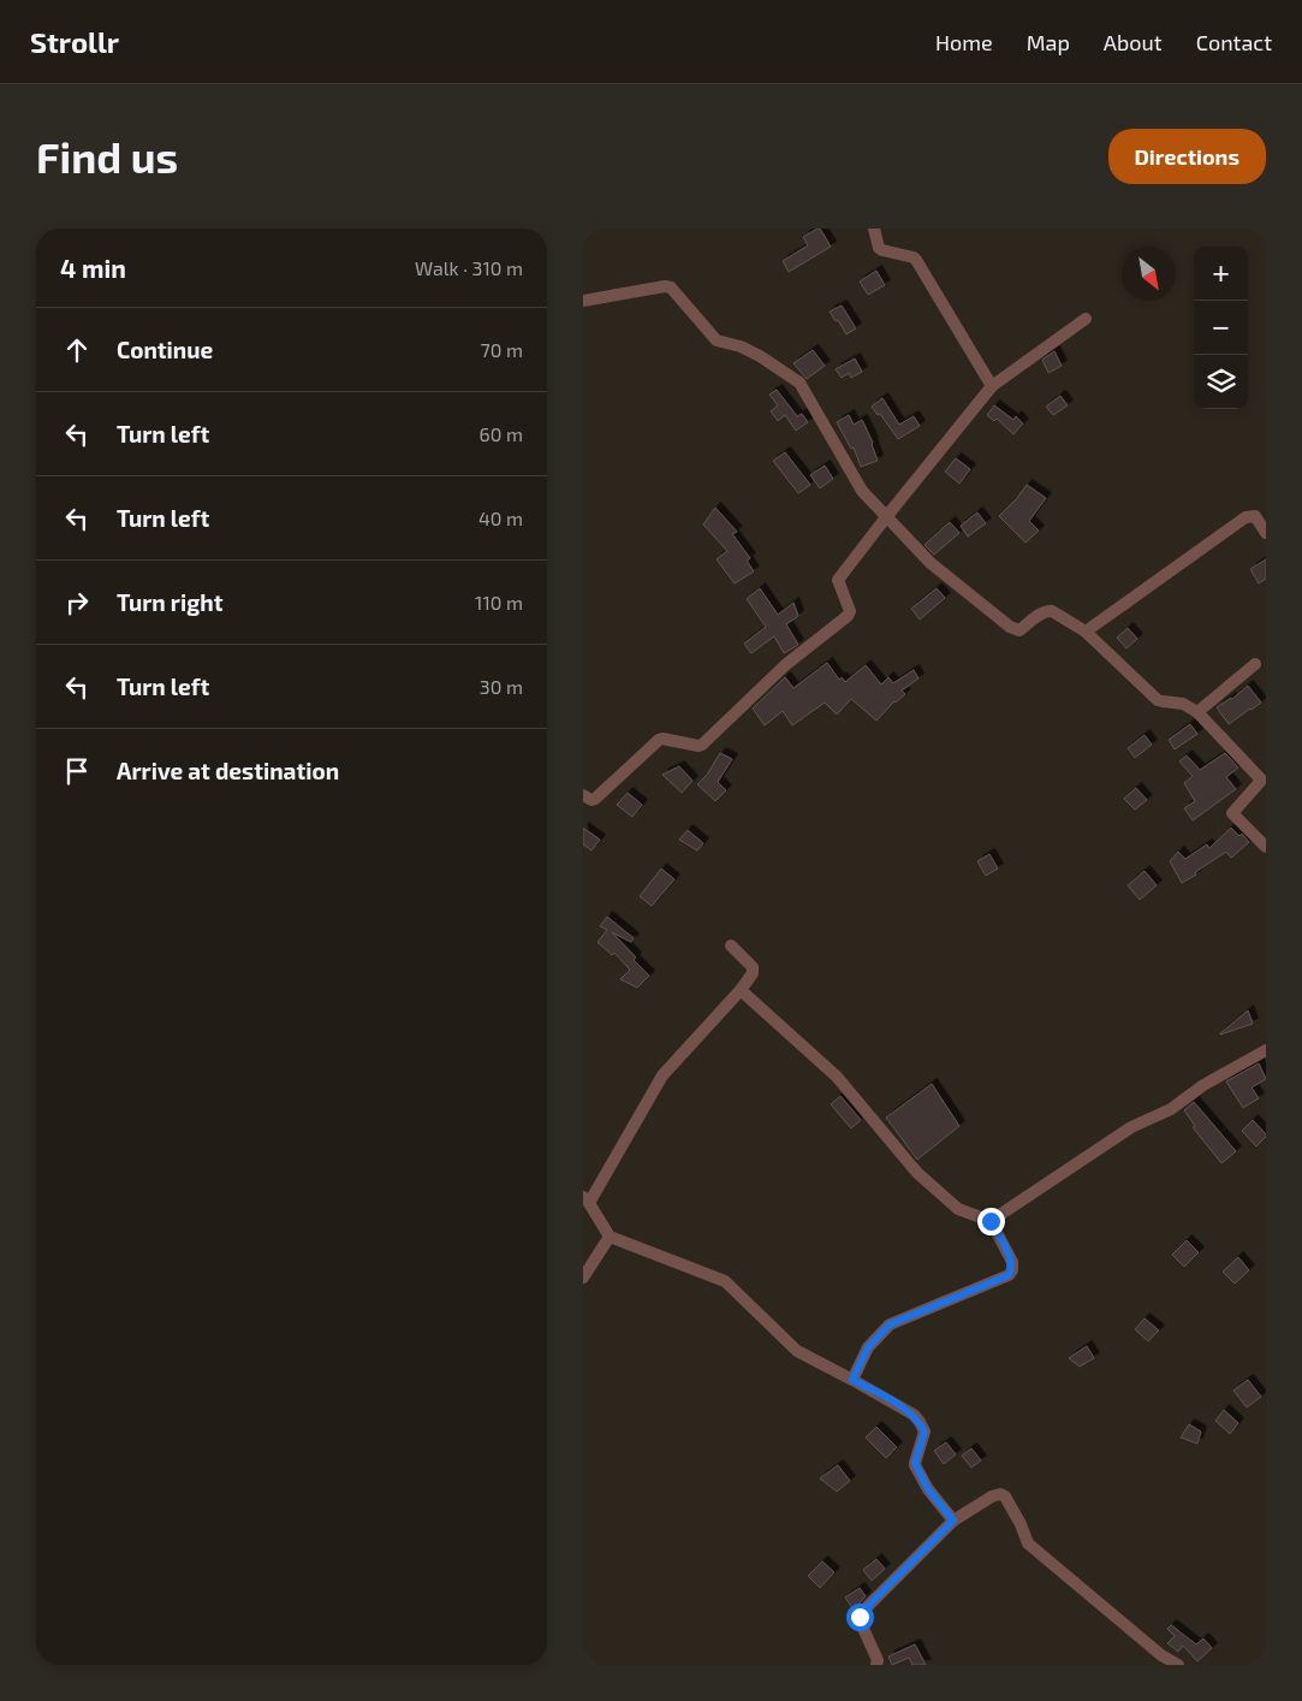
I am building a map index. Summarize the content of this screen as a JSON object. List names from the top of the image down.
{
  "north": "bottom right",
  "page": {
    "header": "Strollr",
    "nav": [
      "Home",
      "Map",
      "About",
      "Contact"
    ],
    "buttons": "Directions",
    "title": "Find us",
    "heading": ["4 min", "Walk · 310 m"],
    "map_buttons": ["+", "−"],
    "list": [
      ["Continue", "70 m"],
      ["Turn left", "60 m"],
      ["Turn left", "40 m"],
      ["Turn right", "110 m"],
      ["Turn left", "30 m"],
      "Arrive at destination"
    ]
  }
}
